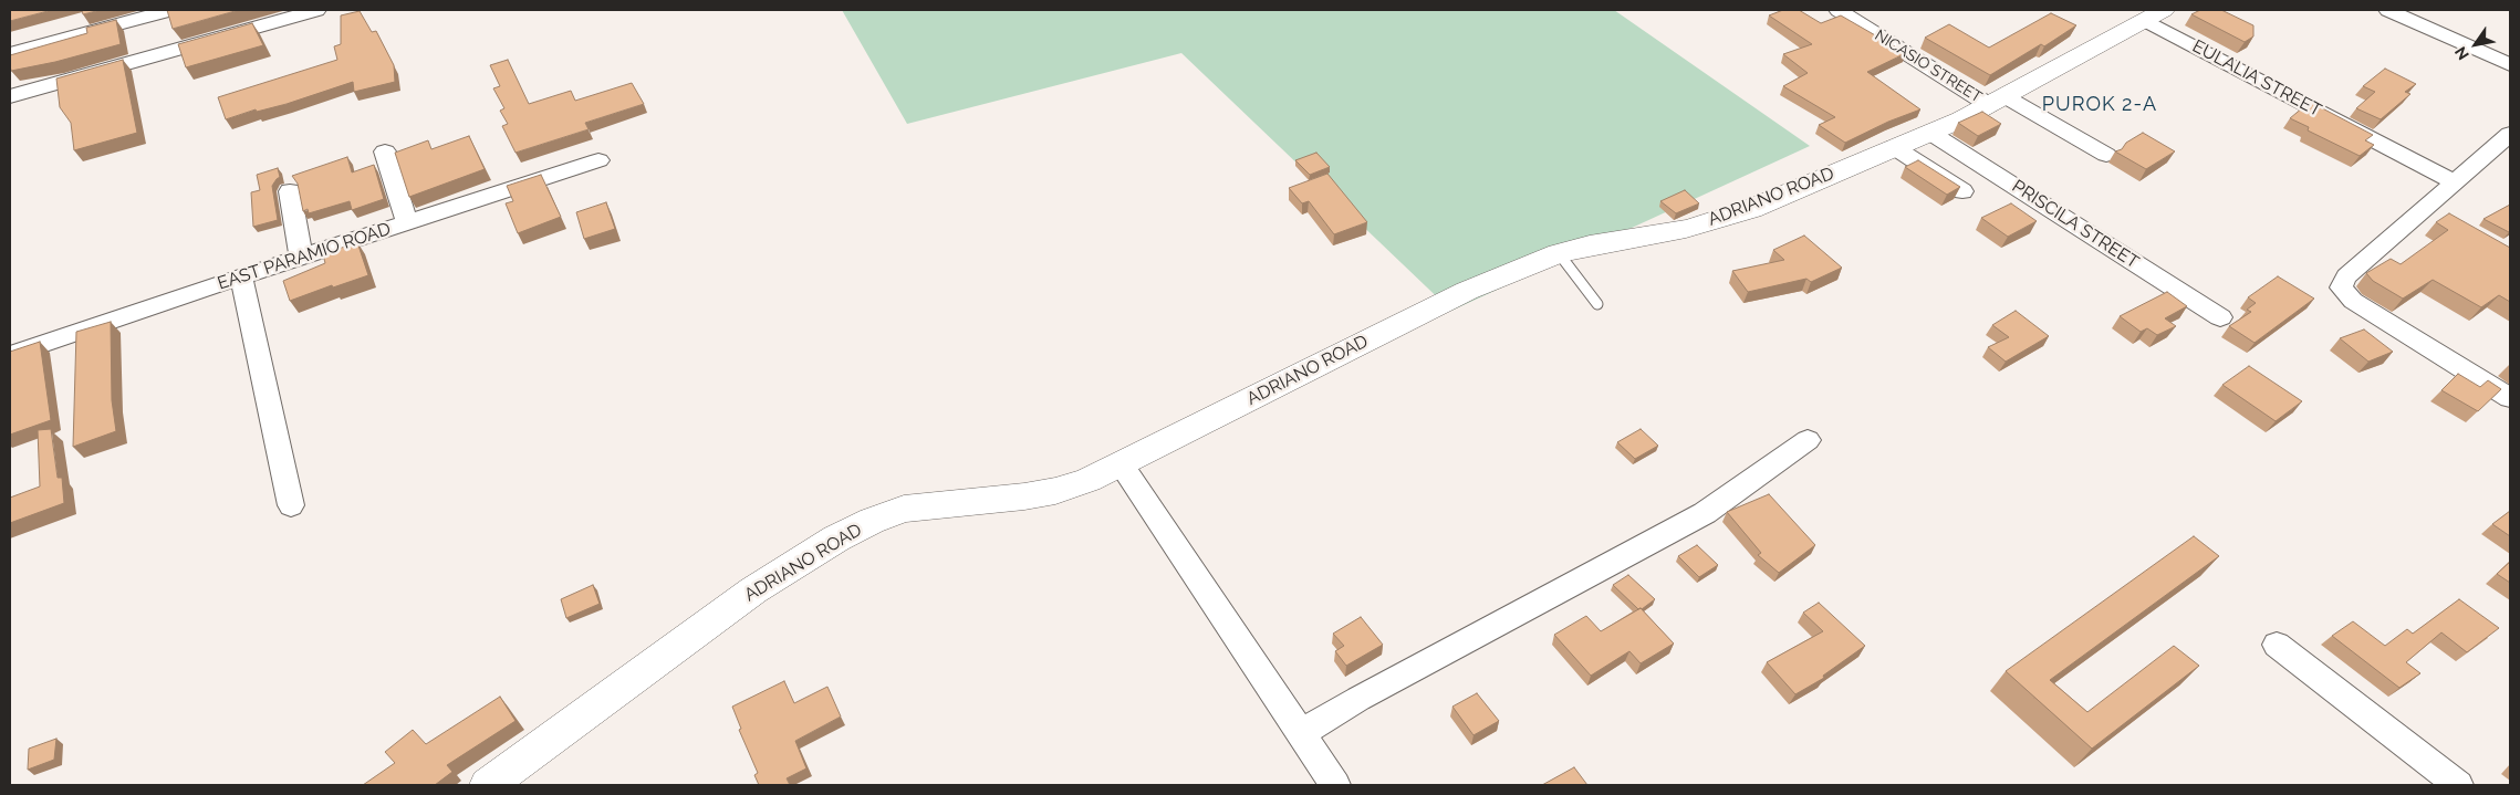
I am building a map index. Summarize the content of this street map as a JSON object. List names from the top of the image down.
{
  "streets": {
    "street": [
      "NICASIO STREET",
      "EULALIA STREET",
      "ADRIANO ROAD",
      "PRISCILA STREET",
      "EAST PARAMIO ROAD"
    ]
  },
  "crossings": [
    ["NICASIO STREET", "ADRIANO ROAD"],
    ["EULALIA STREET", "ADRIANO ROAD"],
    ["ADRIANO ROAD", "PRISCILA STREET"]
  ],
  "districts": ["PUROK 2-A"],
  "north": "bottom left"
}
